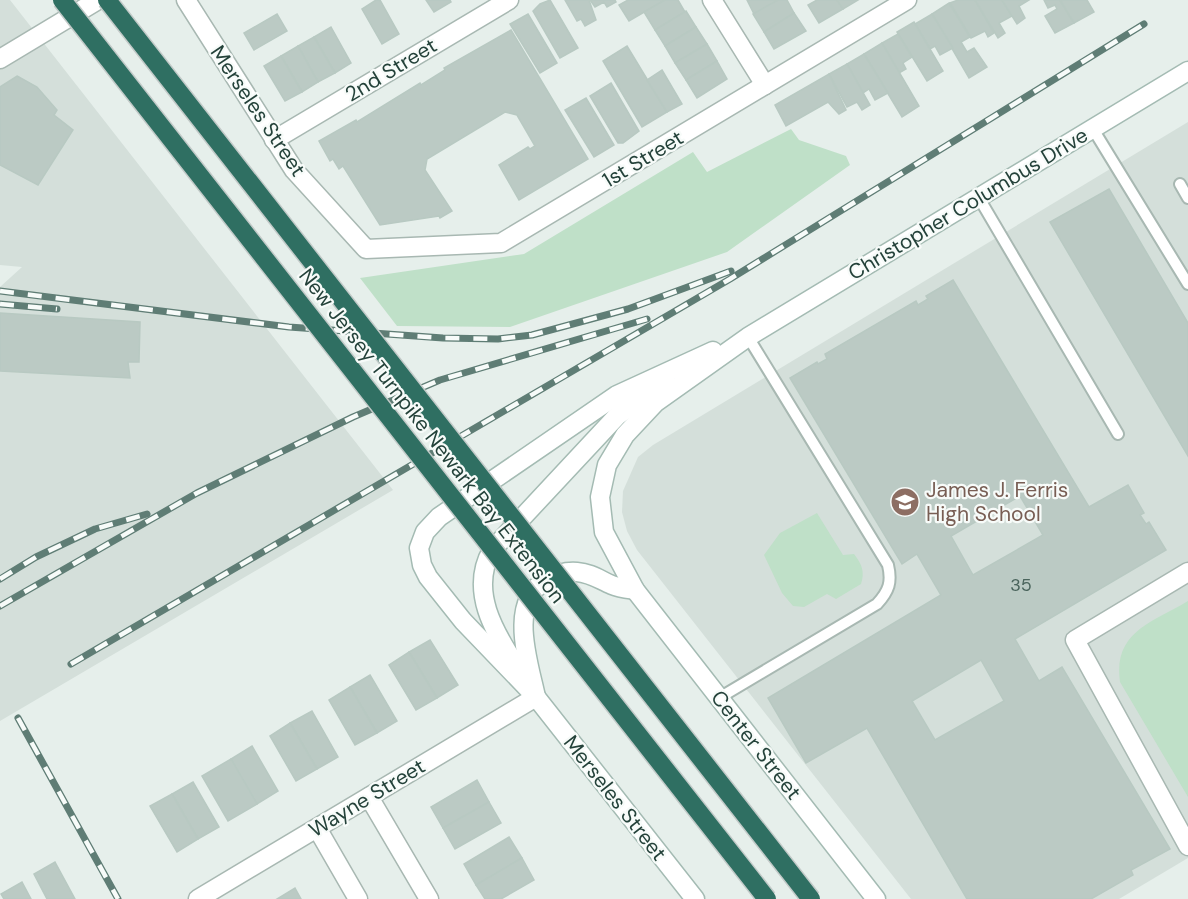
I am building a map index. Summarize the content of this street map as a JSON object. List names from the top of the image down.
{
  "streets": {
    "highway": ["New Jersey Turnpike Newark Bay Extension"],
    "main road": [
      "2nd Street",
      "Merseles Street",
      "1st Street",
      "Christopher Columbus Drive",
      "Center Street",
      "Wayne Street"
    ]
  },
  "crossings": [
    ["2nd Street", "Merseles Street"],
    ["Merseles Street", "1st Street"],
    ["Merseles Street", "Christopher Columbus Drive"],
    ["Merseles Street", "Wayne Street"],
    ["Christopher Columbus Drive", "Center Street"],
    ["Christopher Columbus Drive", "Wayne Street"]
  ],
  "places": {
    "school or university": ["James J. Ferris High School"]
  },
  "house_numbers": ["35"]
}
